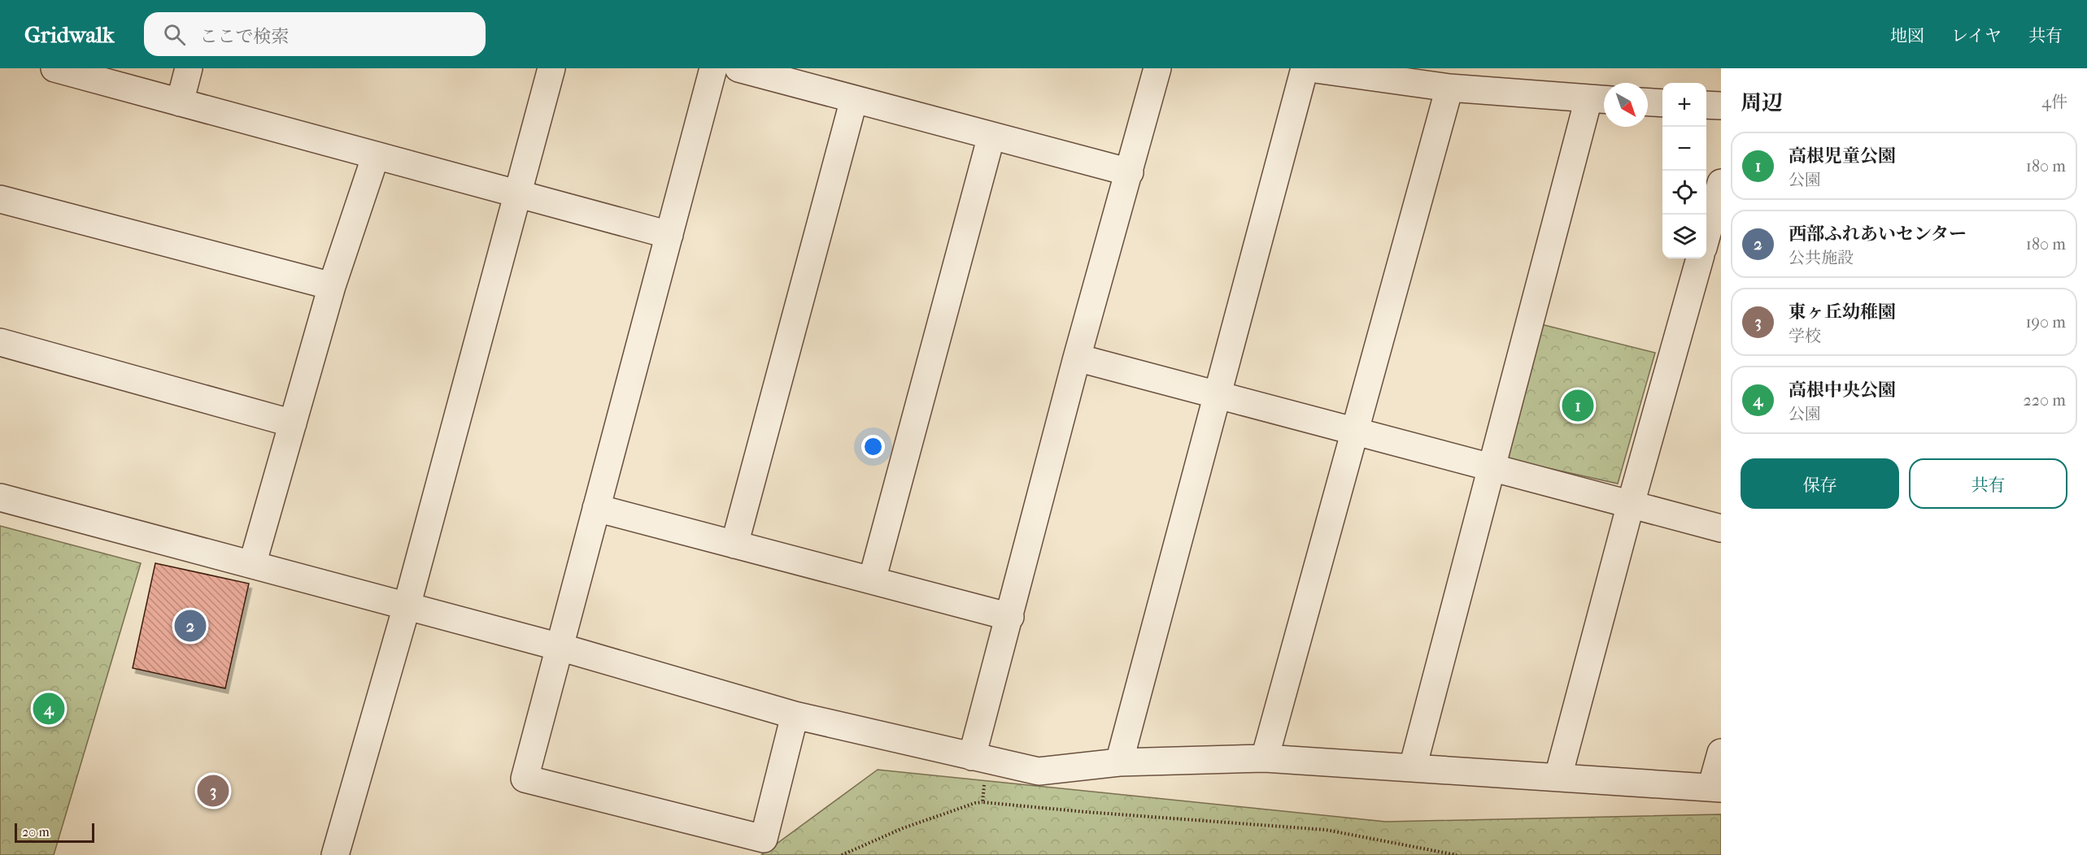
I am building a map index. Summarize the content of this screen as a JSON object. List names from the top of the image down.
{
  "scale_bar": "20 m",
  "north": "bottom right",
  "page": {
    "header": "Gridwalk",
    "search": "ここで検索",
    "nav": ["地図", "レイヤ", "共有"],
    "heading": ["周辺", "4件"],
    "map_buttons": ["+", "−"],
    "list": [
      {
        "mark": "1",
        "name": "高根児童公園",
        "note": "公園",
        "value": "180 m"
      },
      {
        "mark": "2",
        "name": "西部ふれあいセンター",
        "note": "公共施設",
        "value": "180 m"
      },
      {
        "mark": "3",
        "name": "東ヶ丘幼稚園",
        "note": "学校",
        "value": "190 m"
      },
      {
        "mark": "4",
        "name": "高根中央公園",
        "note": "公園",
        "value": "220 m"
      }
    ],
    "pins": [
      "1",
      "2",
      "4",
      "3"
    ],
    "buttons": ["保存", "共有"],
    "scale": "20 m"
  }
}
